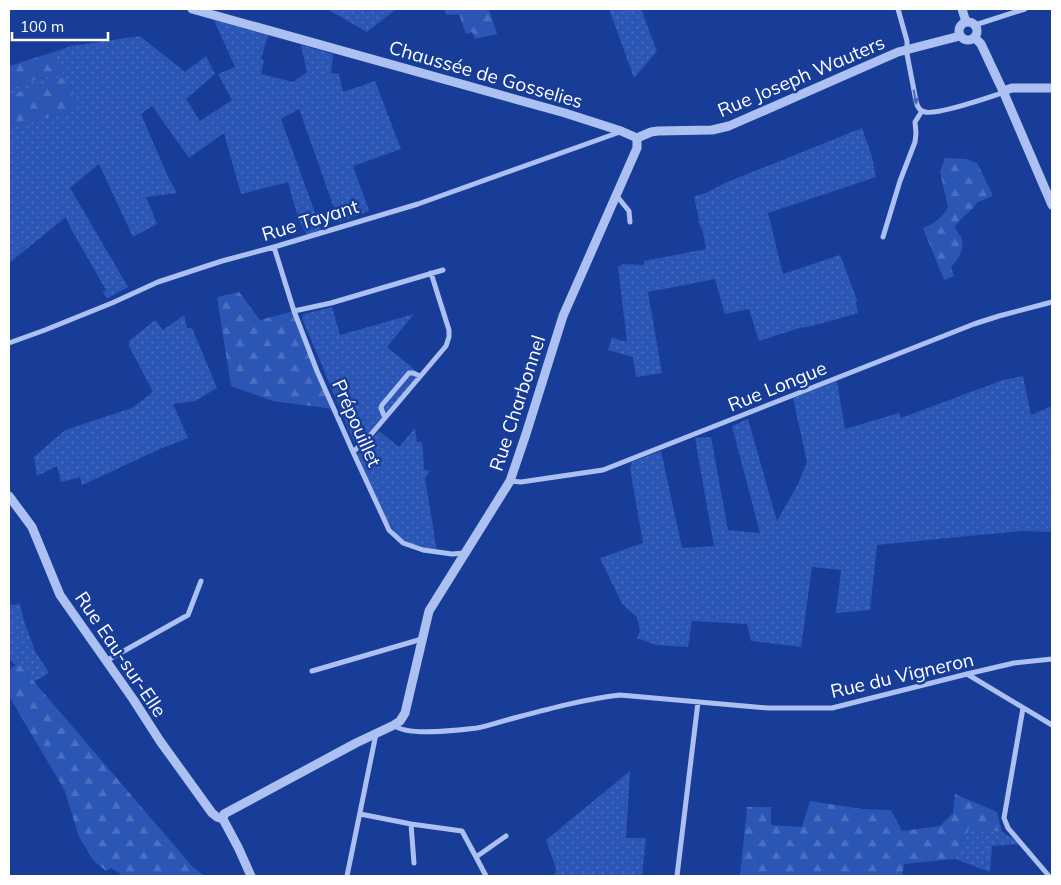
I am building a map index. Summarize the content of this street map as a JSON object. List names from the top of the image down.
{
  "streets": {
    "street": [
      "Chaussée de Gosselies",
      "Rue Joseph Wauters",
      "Rue Tayant",
      "Rue Longue",
      "Rue Charbonnel",
      "Prépouillet",
      "Rue Eau-sur-Elle",
      "Rue du Vigneron"
    ]
  },
  "crossings": [
    ["Chaussée de Gosselies", "Rue Tayant"],
    ["Rue Joseph Wauters", "Rue Charbonnel"],
    ["Rue Tayant", "Prépouillet"],
    ["Rue Longue", "Rue Charbonnel"],
    ["Rue Charbonnel", "Prépouillet"],
    ["Rue Charbonnel", "Rue du Vigneron"]
  ],
  "scale_bar": "100 m"
}
